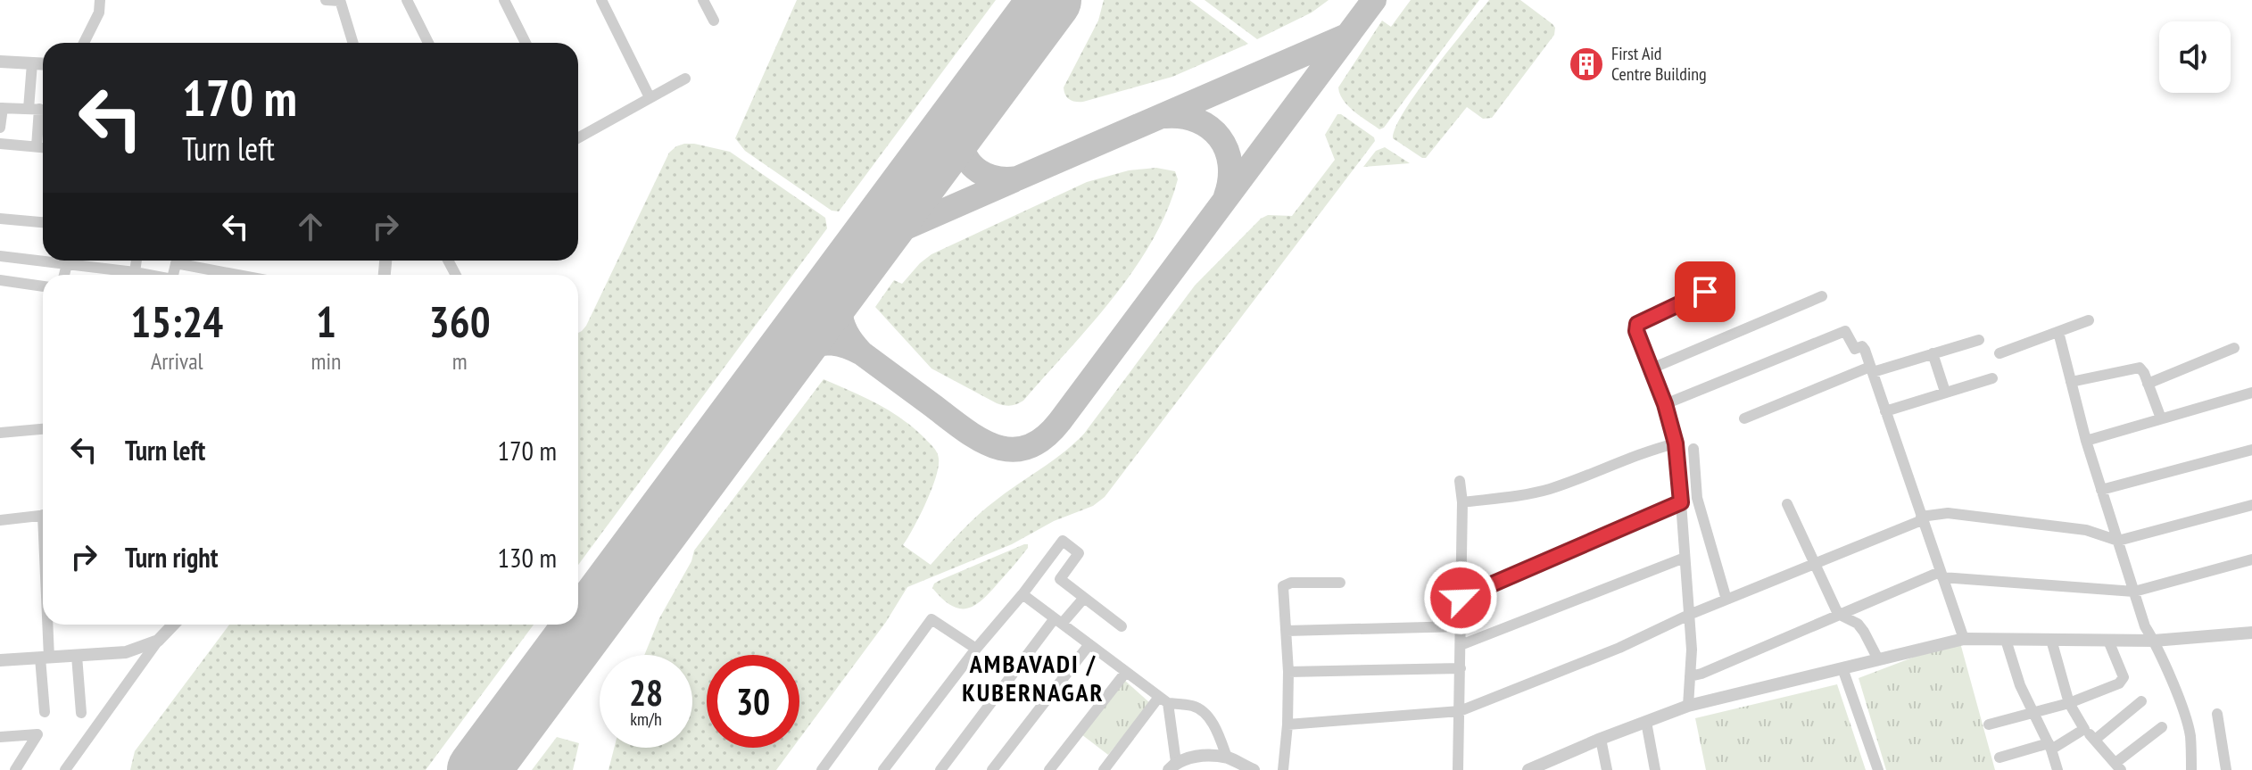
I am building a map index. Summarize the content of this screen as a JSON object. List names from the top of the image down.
{
  "districts": ["AMBAVADI / KUBERNAGAR"],
  "places": {
    "building": ["First Aid Centre Building"]
  },
  "page": {
    "turn": ["170 m", "Turn left"],
    "eta": [
      "15:24",
      "Arrival",
      "1",
      "min",
      "360",
      "m"
    ],
    "list": [
      {
        "name": "Turn left",
        "value": "170 m"
      },
      {
        "name": "Turn right",
        "value": "130 m"
      }
    ],
    "speed": "28 km/h",
    "limit": "30"
  }
}
